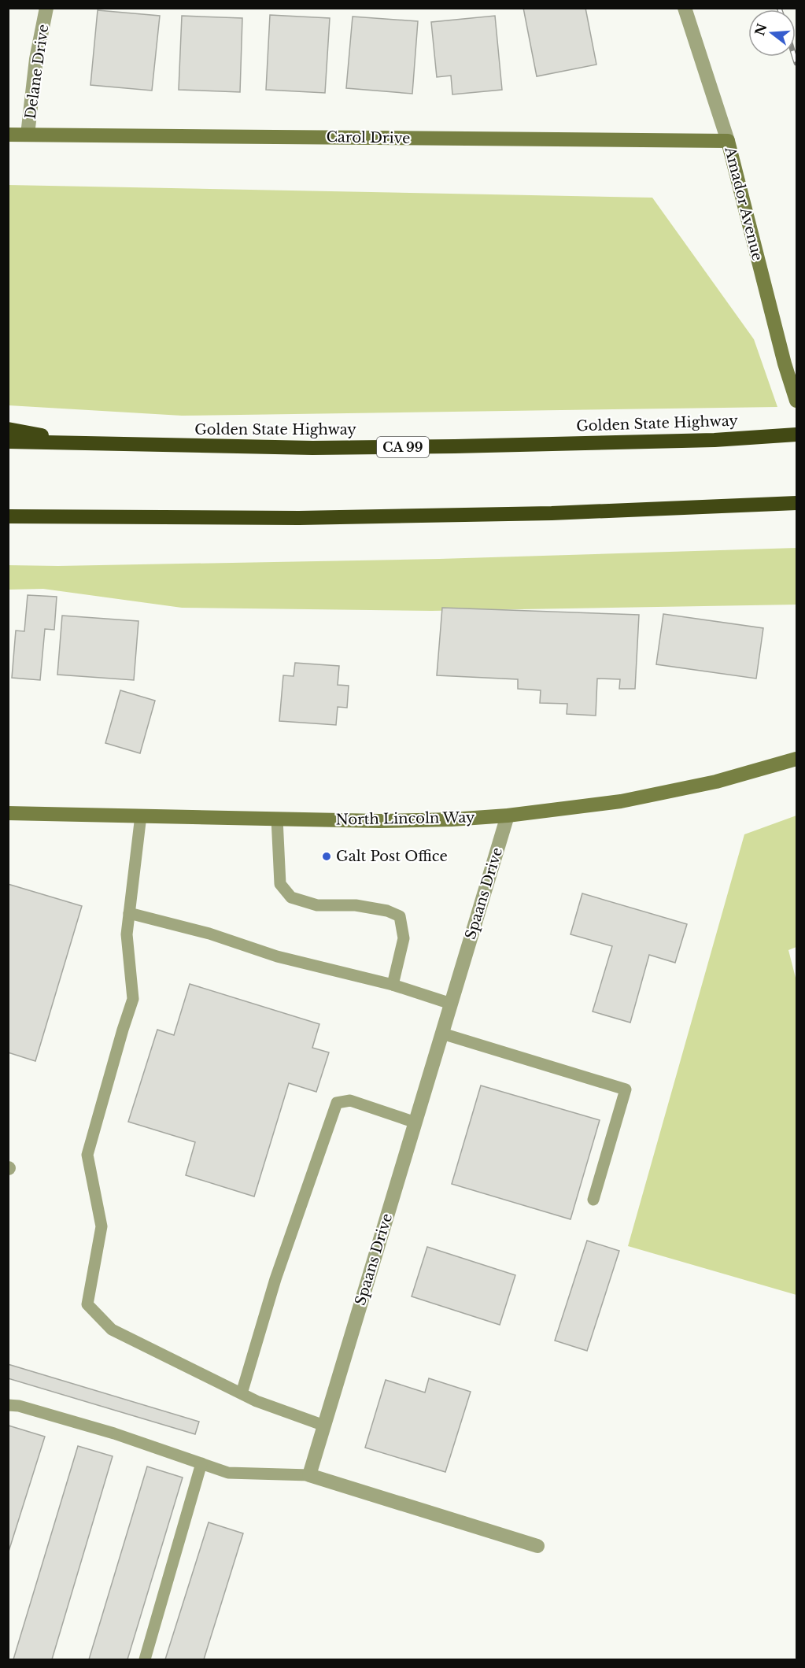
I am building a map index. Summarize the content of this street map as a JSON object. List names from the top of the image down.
{
  "streets": {
    "highway": ["Golden State Highway", "CA 99"],
    "street": [
      "Delane Drive",
      "Carol Drive",
      "Amador Avenue",
      "North Lincoln Way",
      "Spaans Drive"
    ]
  },
  "crossings": [
    ["Delane Drive", "Carol Drive"],
    ["Carol Drive", "Amador Avenue"],
    ["North Lincoln Way", "Spaans Drive"]
  ],
  "places": ["Galt Post Office"],
  "north": "left"
}
